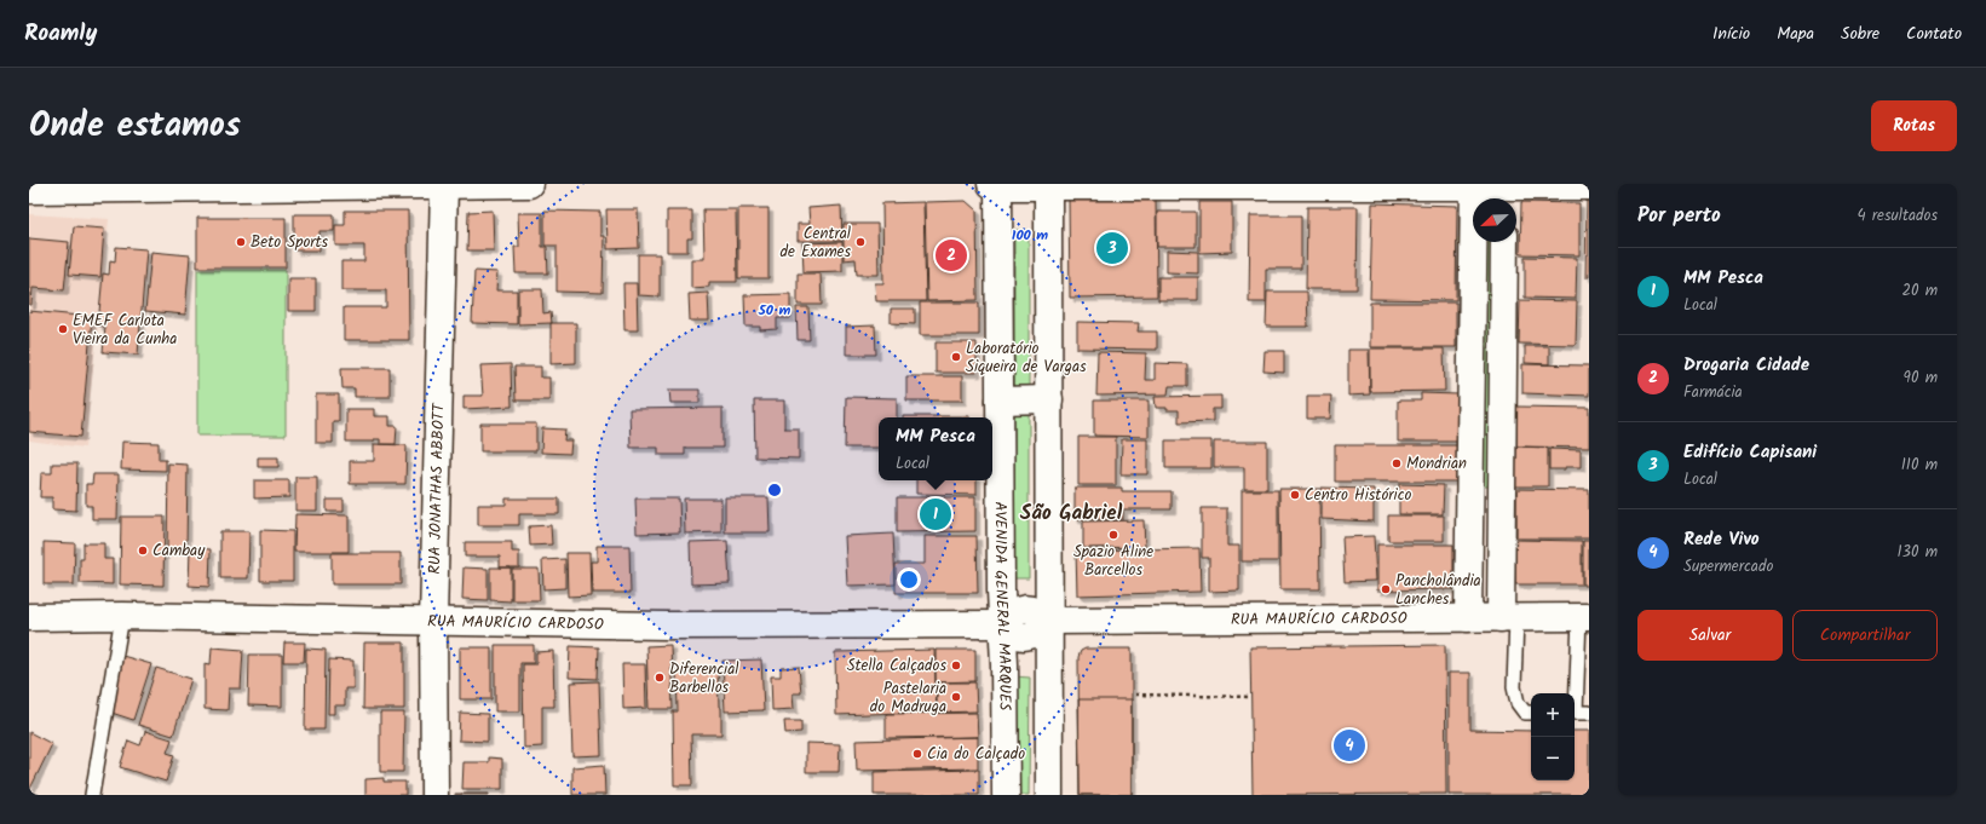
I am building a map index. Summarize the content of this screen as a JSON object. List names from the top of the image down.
{
  "streets": {
    "street": ["RUA JONATHAS ABBOTT", "AVENIDA GENERAL MARQUES", "RUA MAURÍCIO CARDOSO"]
  },
  "crossings": [
    ["RUA JONATHAS ABBOTT", "RUA MAURÍCIO CARDOSO"],
    ["AVENIDA GENERAL MARQUES", "RUA MAURÍCIO CARDOSO"]
  ],
  "districts": ["São Gabriel"],
  "places": [
    "Beto Sports",
    "Central de Exames",
    "EMEF Carlota Vieira da Cunha",
    "Laboratório Siqueira de Vargas",
    "Mondrian",
    "Centro Histórico",
    "Spazio Aline Barcellos",
    "Cambay",
    "Pancholândia Lanches",
    "Stella Calçados",
    "Diferencial Barbellos",
    "Pastelaria do Madruga",
    "Cia do Calçado"
  ],
  "north": "bottom left",
  "page": {
    "header": "Roamly",
    "nav": [
      "Início",
      "Mapa",
      "Sobre",
      "Contato"
    ],
    "title": "Onde estamos",
    "buttons": [
      "Rotas",
      ["Salvar", "Compartilhar"]
    ],
    "heading": ["Por perto", "4 resultados"],
    "pins": [
      "3",
      "2",
      "1",
      "4"
    ],
    "list": [
      {
        "mark": "1",
        "name": "MM Pesca",
        "note": "Local",
        "value": "20 m"
      },
      {
        "mark": "2",
        "name": "Drogaria Cidade",
        "note": "Farmácia",
        "value": "90 m"
      },
      {
        "mark": "3",
        "name": "Edifício Capisani",
        "note": "Local",
        "value": "110 m"
      },
      {
        "mark": "4",
        "name": "Rede Vivo",
        "note": "Supermercado",
        "value": "130 m"
      }
    ],
    "popup": ["MM Pesca", "Local"],
    "map_buttons": ["+", "−"]
  },
  "rings": ["100 m", "50 m"]
}
